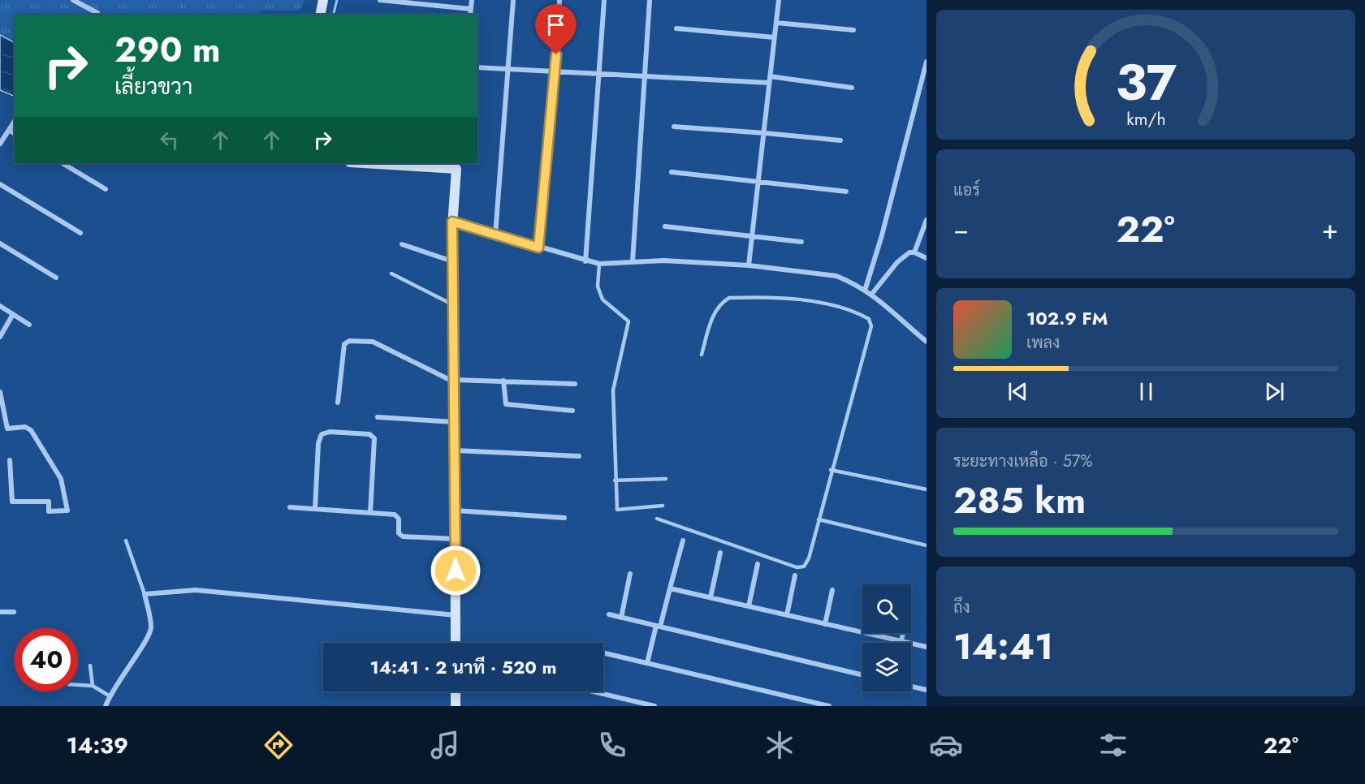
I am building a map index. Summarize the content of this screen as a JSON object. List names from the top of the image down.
{
  "page": {
    "turn": ["290 m", "เลี้ยวขวา"],
    "tile": [
      "แอร์",
      ["ระยะทางเหลือ · 57%", "285 km"],
      ["ถึง", "14:41"]
    ],
    "heat": ["−", "22°", "+"],
    "song": ["102.9 FM", "เพลง"],
    "limit": "40",
    "trip": "14:41 · 2 นาที · 520 m",
    "tabs": ["14:39", "22°"],
    "gauge": ["37", "km/h"]
  }
}
